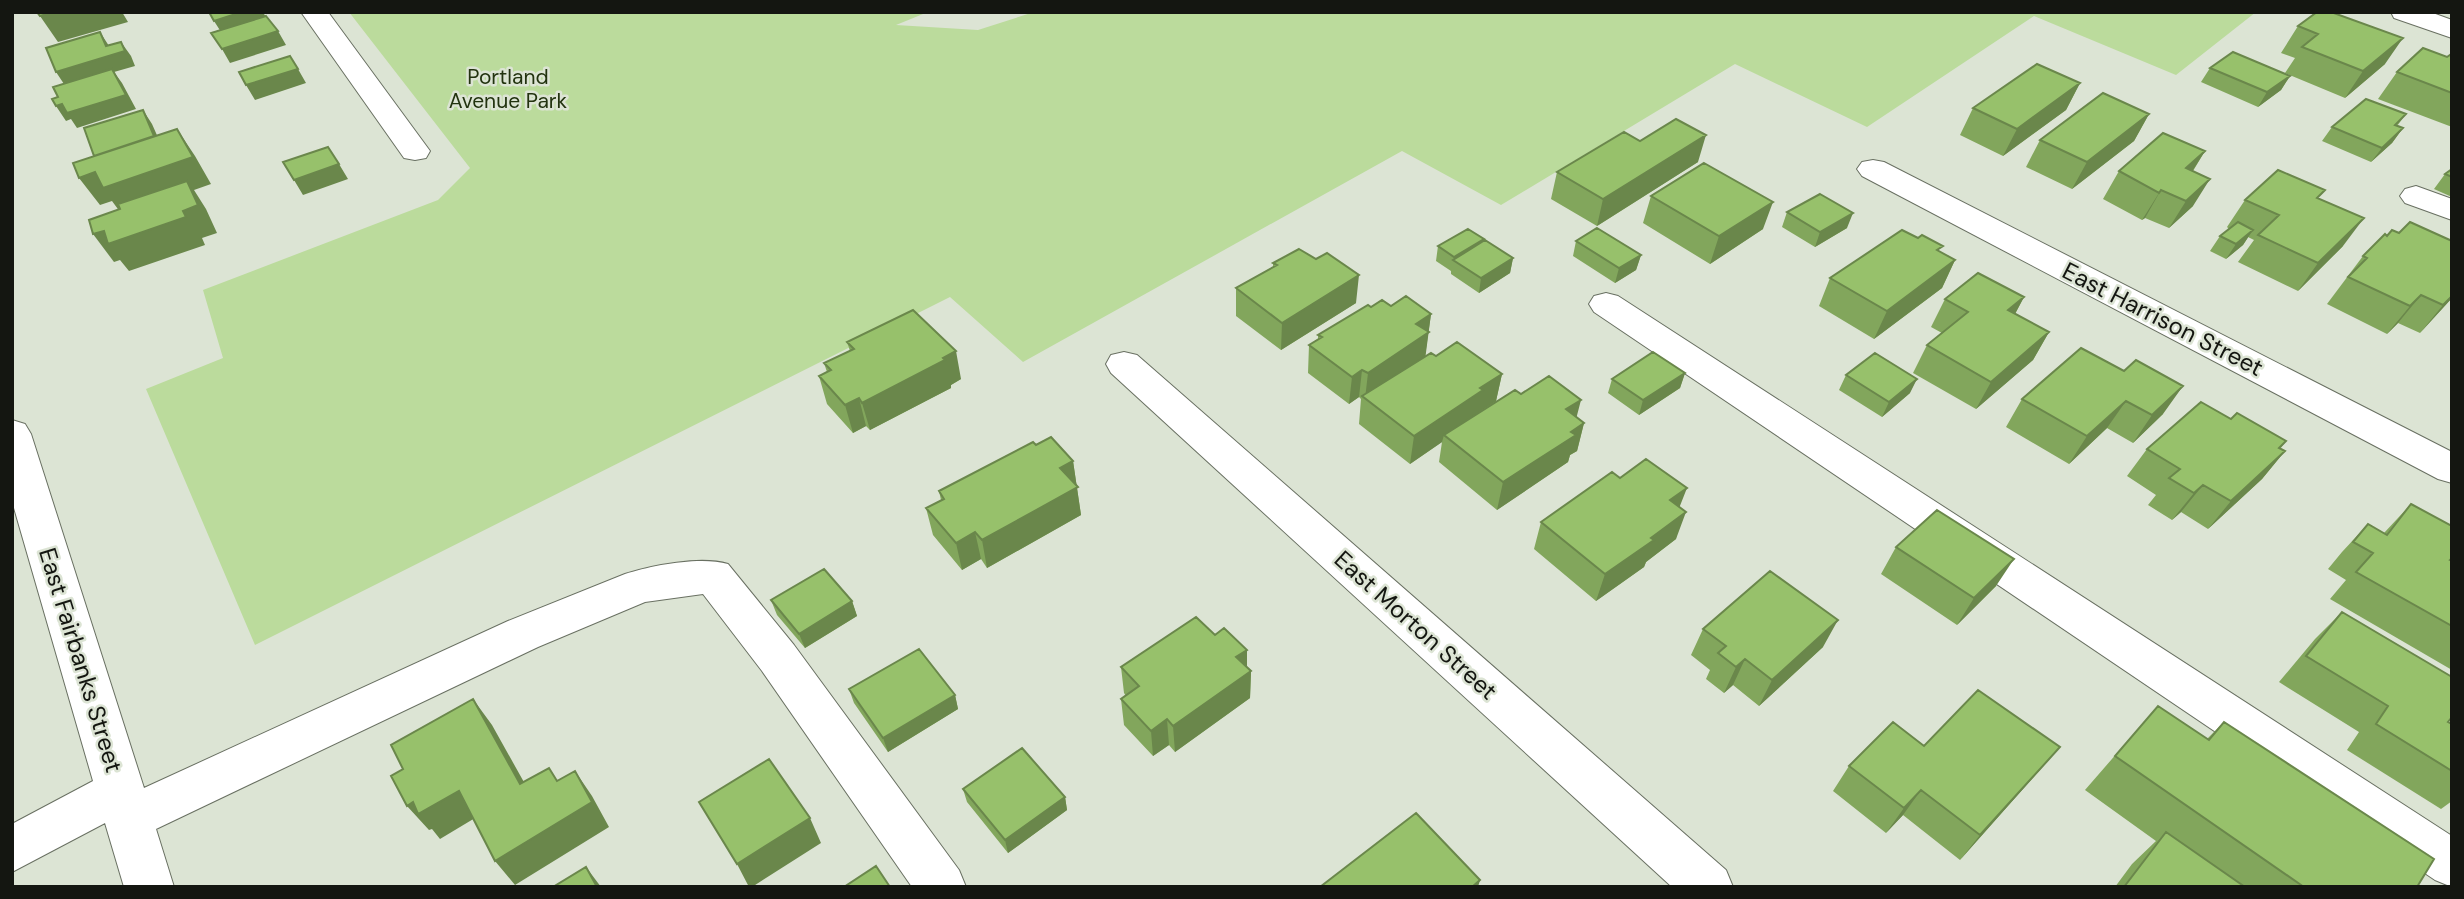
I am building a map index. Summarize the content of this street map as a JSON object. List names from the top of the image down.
{
  "streets": {
    "street": ["East Harrison Street", "East Morton Street", "East Fairbanks Street"]
  },
  "parks": ["Portland Avenue Park"]
}
